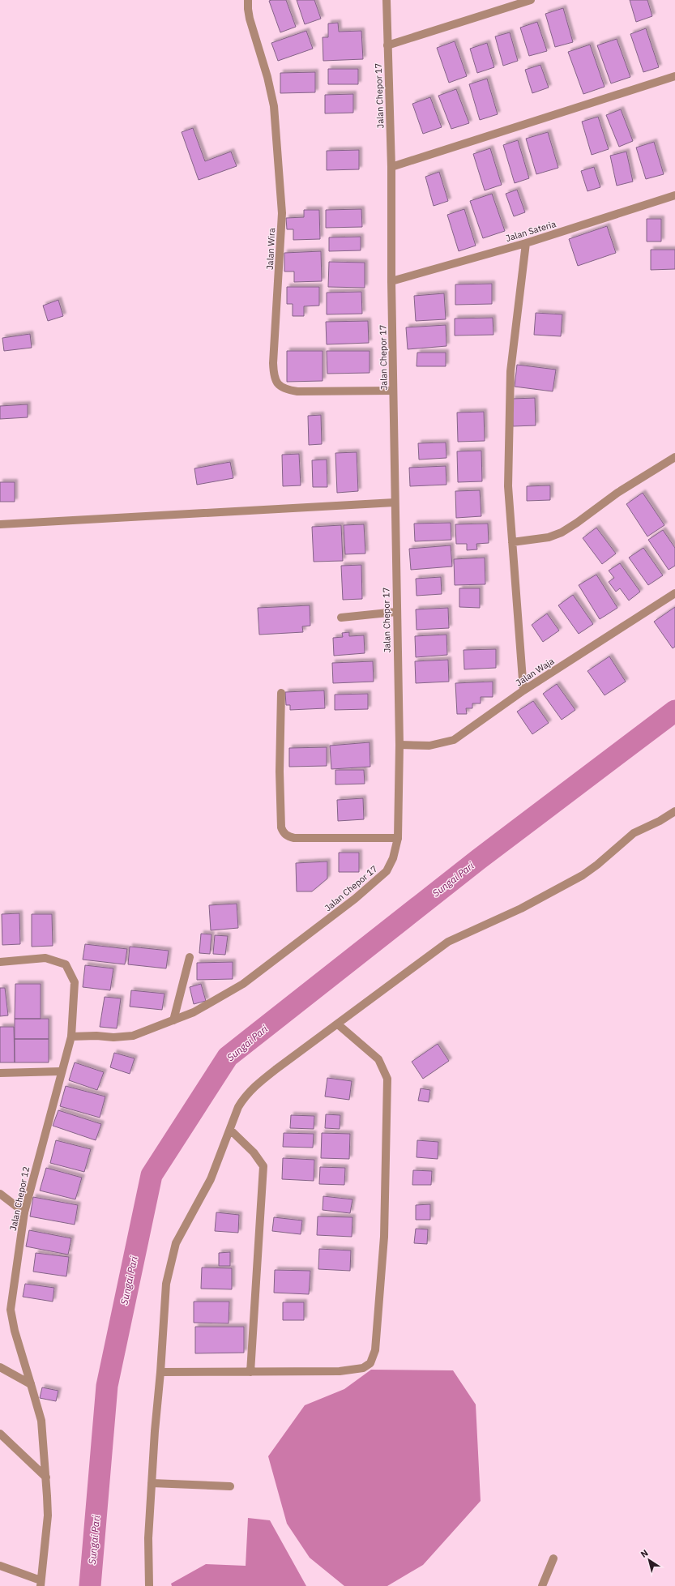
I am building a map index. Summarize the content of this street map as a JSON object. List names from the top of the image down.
{
  "streets": {
    "street": [
      "Jalan Chepor 17",
      "Jalan Sateria",
      "Jalan Wira",
      "Jalan Waja",
      "Jalan Chepor 12"
    ]
  },
  "crossings": [
    ["Jalan Chepor 17", "Jalan Sateria"],
    ["Jalan Chepor 17", "Jalan Wira"],
    ["Jalan Chepor 17", "Jalan Waja"],
    ["Jalan Chepor 17", "Jalan Chepor 12"]
  ],
  "water": ["Sungai Pari"],
  "north": "top left"
}
